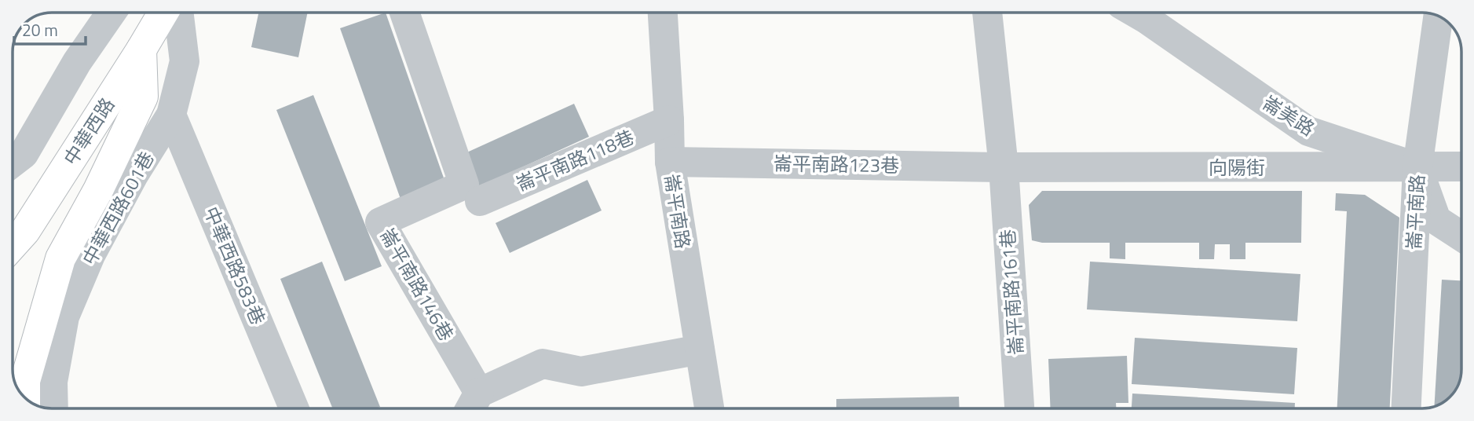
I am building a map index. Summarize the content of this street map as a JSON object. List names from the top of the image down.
{
  "streets": {
    "main road": ["中華西路"],
    "street": [
      "崙美路",
      "崙平南路118巷",
      "崙平南路123巷",
      "向陽街",
      "中華西路601巷",
      "崙平南路",
      "中華西路583巷",
      "崙平南路146巷",
      "崙平南路161巷"
    ]
  },
  "crossings": [
    ["崙美路", "向陽街"],
    ["崙美路", "崙平南路"],
    ["崙平南路118巷", "崙平南路"],
    ["崙平南路123巷", "向陽街"],
    ["崙平南路123巷", "崙平南路"],
    ["崙平南路123巷", "崙平南路161巷"],
    ["向陽街", "崙平南路"],
    ["向陽街", "崙平南路161巷"],
    ["中華西路601巷", "中華西路583巷"],
    ["崙平南路", "崙平南路146巷"]
  ],
  "scale_bar": "20 m"
}
